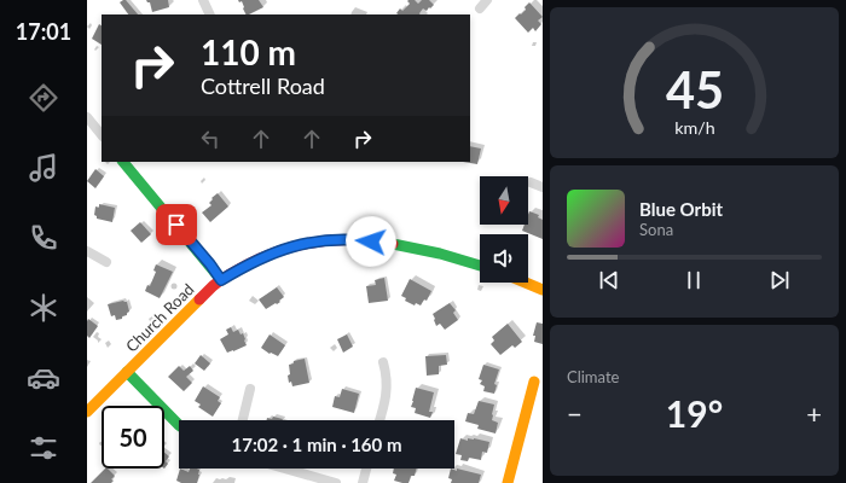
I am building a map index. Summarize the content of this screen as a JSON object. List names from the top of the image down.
{
  "streets": {
    "main road": ["Church Road"]
  },
  "north": "bottom",
  "page": {
    "tabs": "17:01",
    "turn": ["110 m", "Cottrell Road"],
    "song": ["Blue Orbit", "Sona"],
    "tile": "Climate",
    "heat": ["−", "19°", "+"],
    "limit": "50",
    "trip": "17:02 · 1 min · 160 m",
    "gauge": ["45", "km/h"]
  }
}
